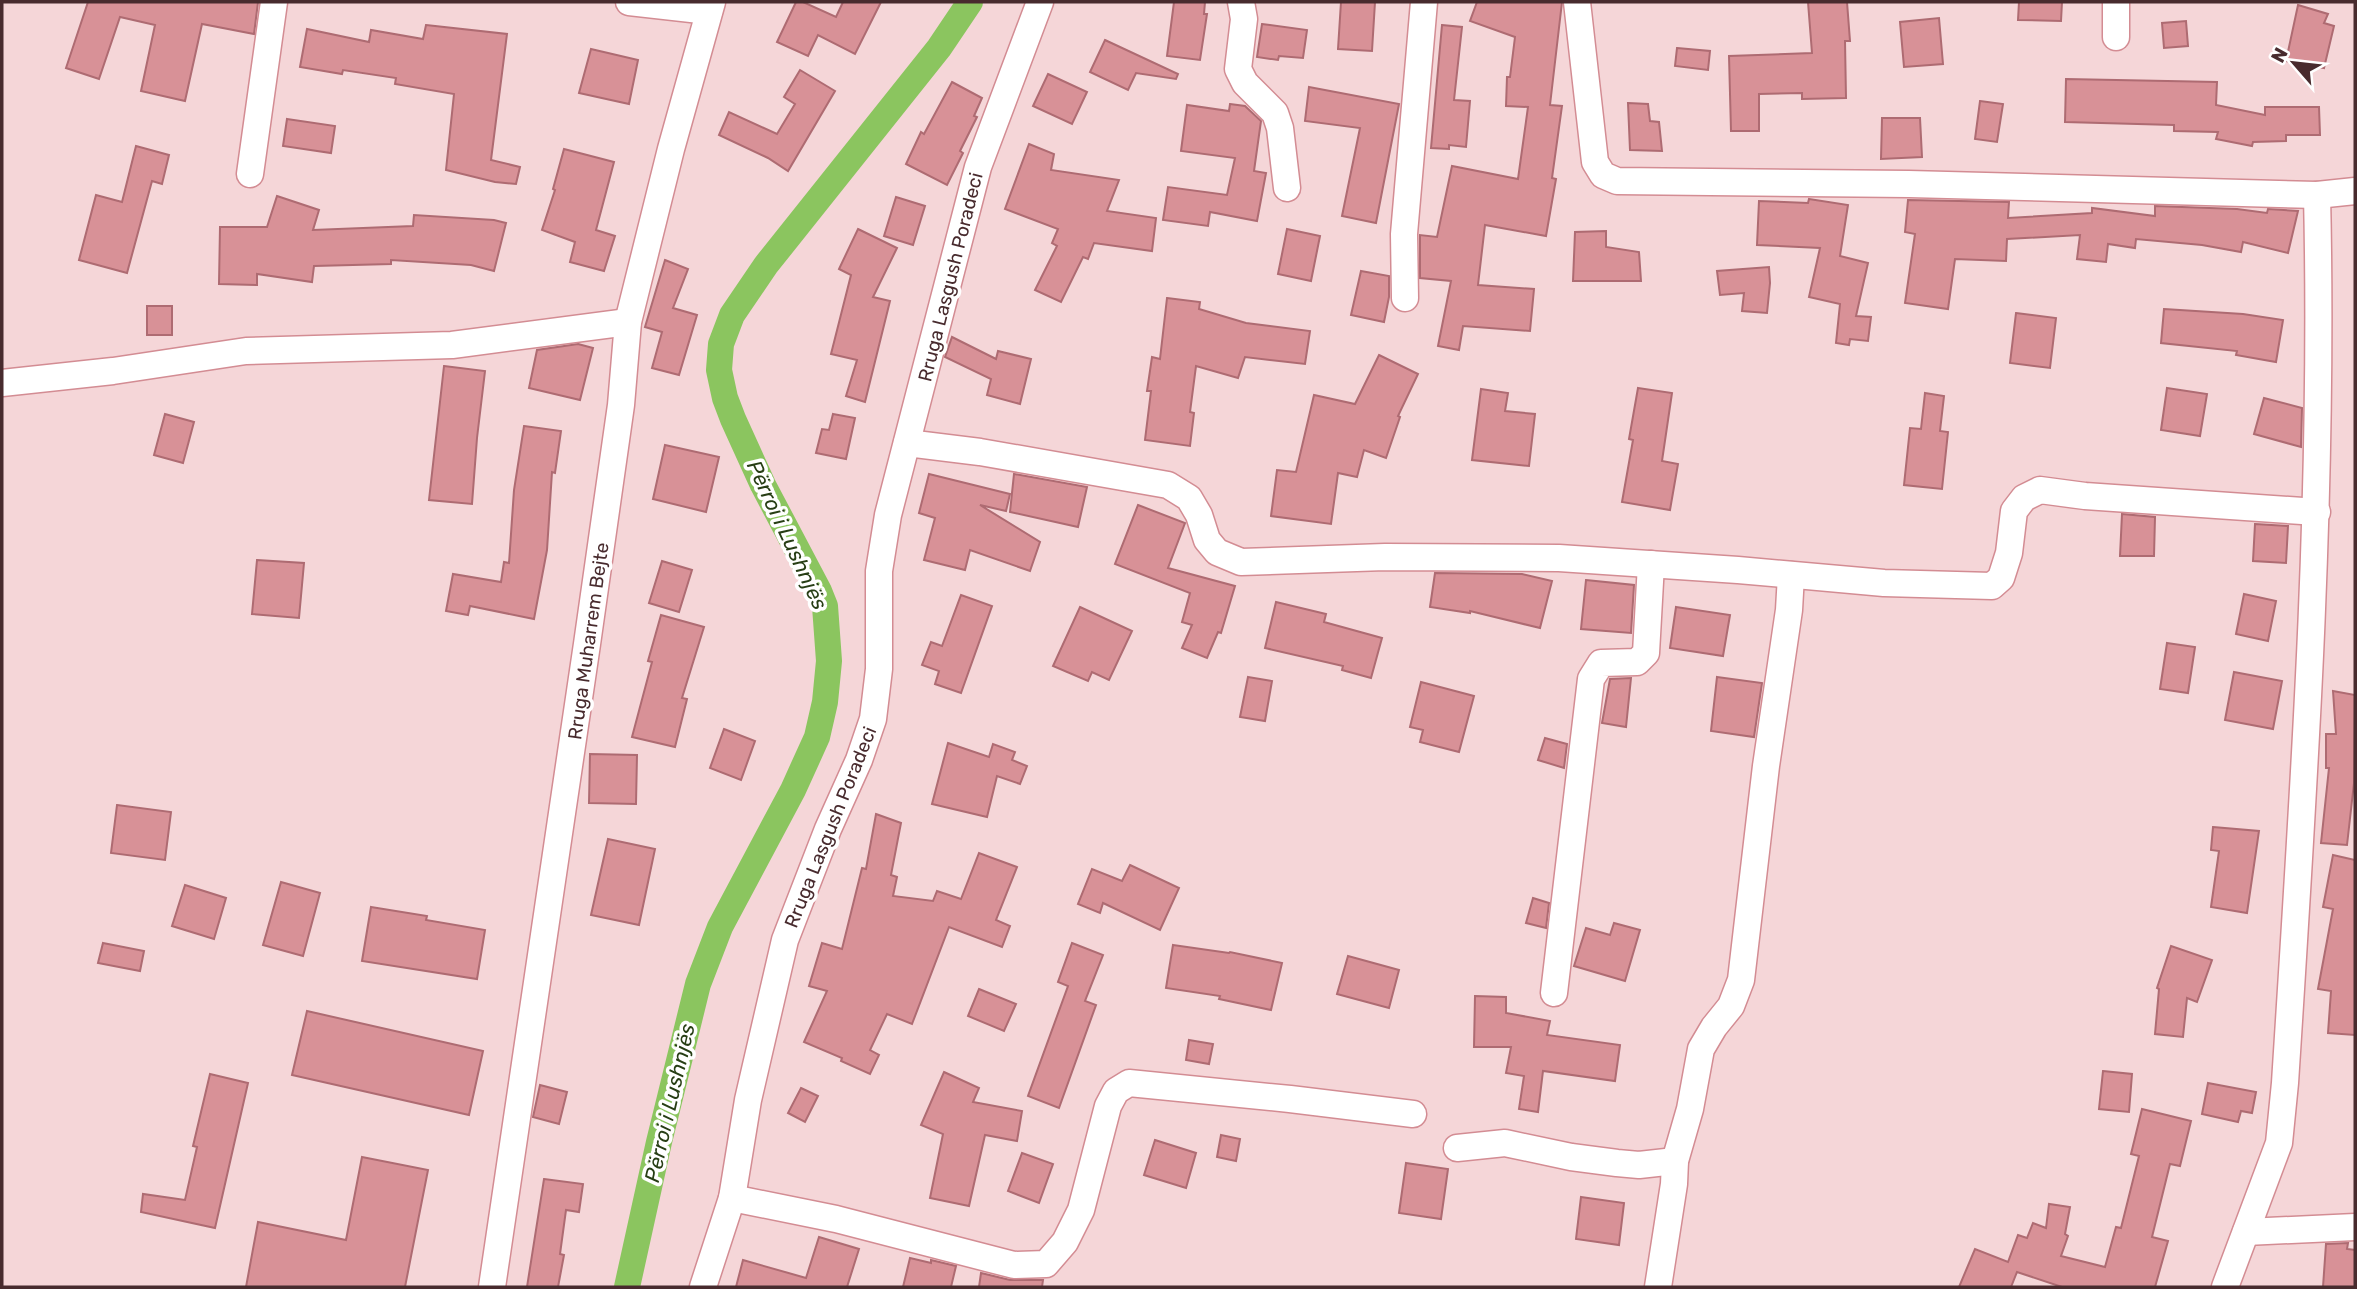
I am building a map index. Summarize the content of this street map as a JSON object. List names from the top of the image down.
{
  "streets": {
    "street": ["Rruga Lasgush Poradeci", "Rruga Muharrem Bejte"]
  },
  "water": ["Përroi i Lushnjës"],
  "north": "top left"
}
